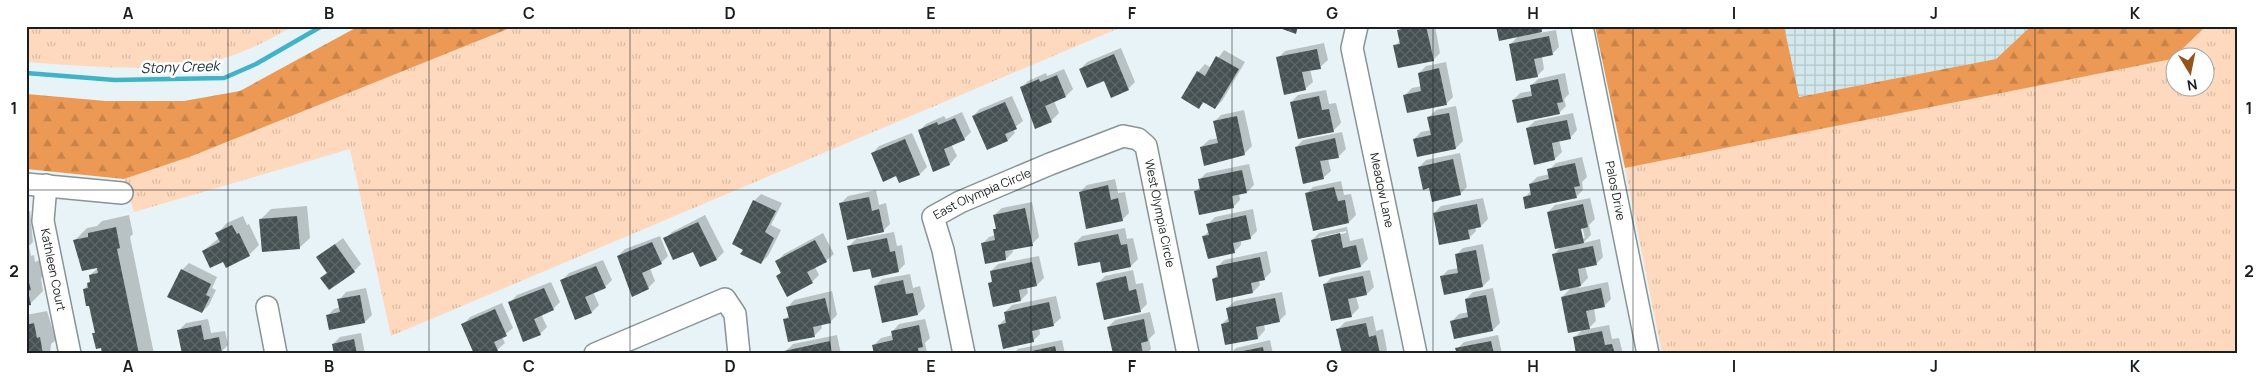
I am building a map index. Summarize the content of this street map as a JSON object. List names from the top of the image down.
{
  "streets": {
    "street": [
      "Meadow Lane",
      "Palos Drive",
      "East Olympia Circle",
      "West Olympia Circle",
      "Kathleen Court"
    ]
  },
  "crossings": [
    ["East Olympia Circle", "West Olympia Circle"]
  ],
  "water": ["Stony Creek"],
  "north": "bottom",
  "grid": {
    "columns": [
      "A",
      "B",
      "C",
      "D",
      "E",
      "F",
      "G",
      "H",
      "I",
      "J",
      "K"
    ],
    "rows": ["1", "2"]
  }
}
